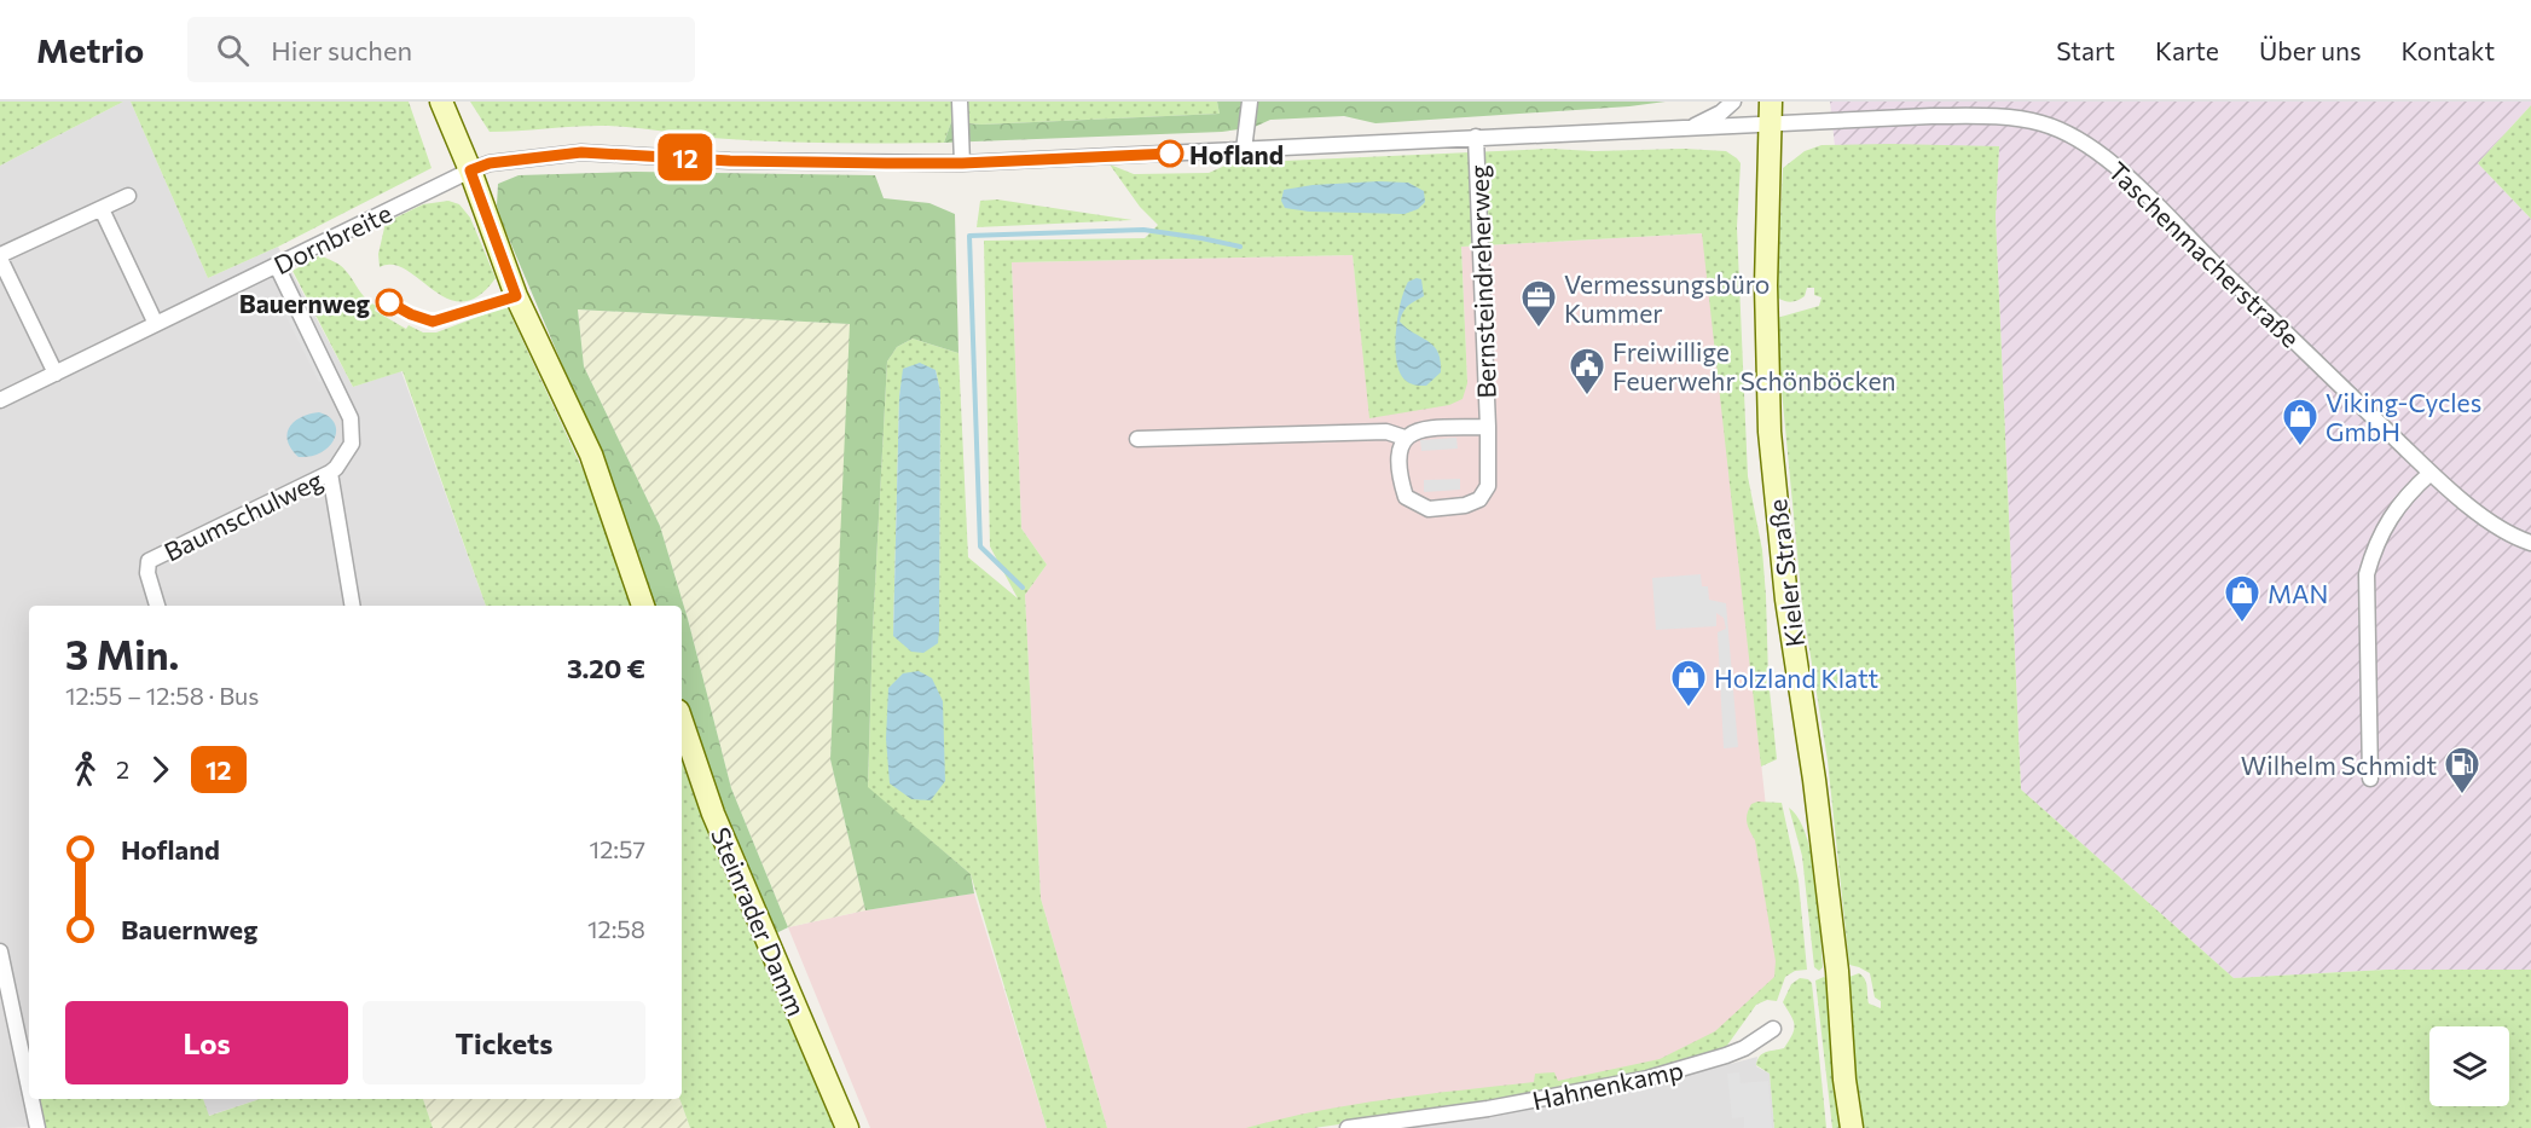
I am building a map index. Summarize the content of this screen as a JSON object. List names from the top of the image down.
{
  "streets": {
    "main road": ["Kieler Straße", "Steinrader Damm"],
    "street": [
      "Dornbreite",
      "Taschenmacherstraße",
      "Bernsteindreherweg",
      "Baumschulweg",
      "Hahnenkamp"
    ]
  },
  "crossings": [
    ["Dornbreite", "Baumschulweg"],
    ["Taschenmacherstraße", "Kieler Straße"]
  ],
  "places": {
    "other": ["Hofland", "Bauernweg"],
    "office": ["Vermessungsbüro Kummer"],
    "public building": ["Freiwillige Feuerwehr Schönböcken"],
    "shop": ["Viking-Cycles GmbH", "MAN", "Holzland Klatt"],
    "fuel station": ["Wilhelm Schmidt"]
  },
  "lines": ["bus line 12"],
  "page": {
    "header": "Metrio",
    "search": "Hier suchen",
    "nav": [
      "Start",
      "Karte",
      "Über uns",
      "Kontakt"
    ],
    "on_map": "12",
    "heading": ["3 Min.", "12:55 – 12:58 · Bus", "3.20 €"],
    "legs": ["2", "12"],
    "list": [
      {
        "name": "Hofland",
        "value": "12:57"
      },
      {
        "name": "Bauernweg",
        "value": "12:58"
      }
    ],
    "buttons": ["Los", "Tickets"]
  }
}
